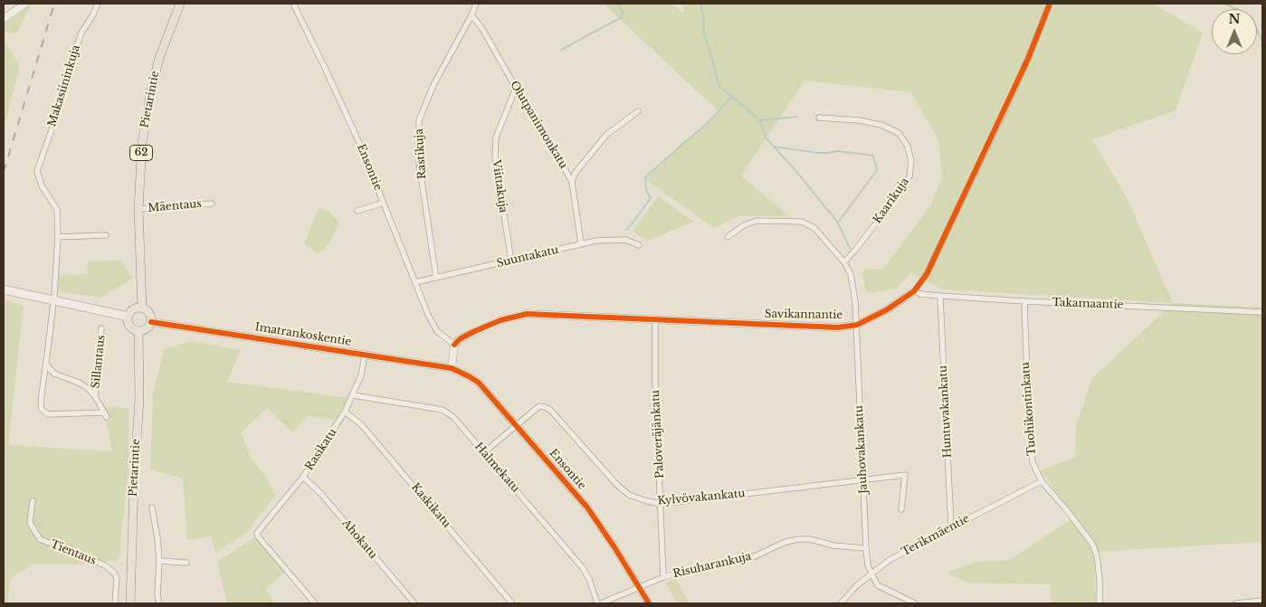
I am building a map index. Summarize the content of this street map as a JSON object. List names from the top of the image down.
{
  "streets": {
    "main road": ["Pietarintie", "62"],
    "street": [
      "Makasiininkuja",
      "Olutpanimonkatu",
      "Rastikuja",
      "Ensontie",
      "Viittakuja",
      "Kaarikuja",
      "Mäentaus",
      "Suuntakatu",
      "Takamaantie",
      "Savikannantie",
      "Imatrankoskentie",
      "Sillantaus",
      "Tuohikontinkatu",
      "Huntuvakankatu",
      "Paloveräjänkatu",
      "Rasikatu",
      "Jauhovakankatu",
      "Halmekatu",
      "Kylvövakankatu",
      "Kaskikatu",
      "Terikmäentie",
      "Ahokatu",
      "Tientaus",
      "Risuharankuja"
    ]
  },
  "crossings": [
    ["Makasiininkuja", "Sillantaus"],
    ["Pietarintie", "Mäentaus"],
    ["Pietarintie", "Imatrankoskentie"],
    ["Olutpanimonkatu", "Rastikuja"],
    ["Olutpanimonkatu", "Viittakuja"],
    ["Olutpanimonkatu", "Suuntakatu"],
    ["Rastikuja", "Suuntakatu"],
    ["Ensontie", "Suuntakatu"],
    ["Ensontie", "Savikannantie"],
    ["Ensontie", "Imatrankoskentie"],
    ["Ensontie", "Kylvövakankatu"],
    ["Ensontie", "Risuharankuja"],
    ["Viittakuja", "Suuntakatu"],
    ["Kaarikuja", "Jauhovakankatu"],
    ["Takamaantie", "Savikannantie"],
    ["Takamaantie", "Tuohikontinkatu"],
    ["Takamaantie", "Huntuvakankatu"],
    ["Savikannantie", "Paloveräjänkatu"],
    ["Savikannantie", "Jauhovakankatu"],
    ["Imatrankoskentie", "Rasikatu"],
    ["Tuohikontinkatu", "Terikmäentie"],
    ["Huntuvakankatu", "Terikmäentie"],
    ["Paloveräjänkatu", "Kylvövakankatu"],
    ["Paloveräjänkatu", "Risuharankuja"],
    ["Rasikatu", "Halmekatu"],
    ["Rasikatu", "Kaskikatu"],
    ["Rasikatu", "Ahokatu"],
    ["Jauhovakankatu", "Kylvövakankatu"],
    ["Jauhovakankatu", "Terikmäentie"],
    ["Jauhovakankatu", "Risuharankuja"]
  ],
  "north": "top"
}
